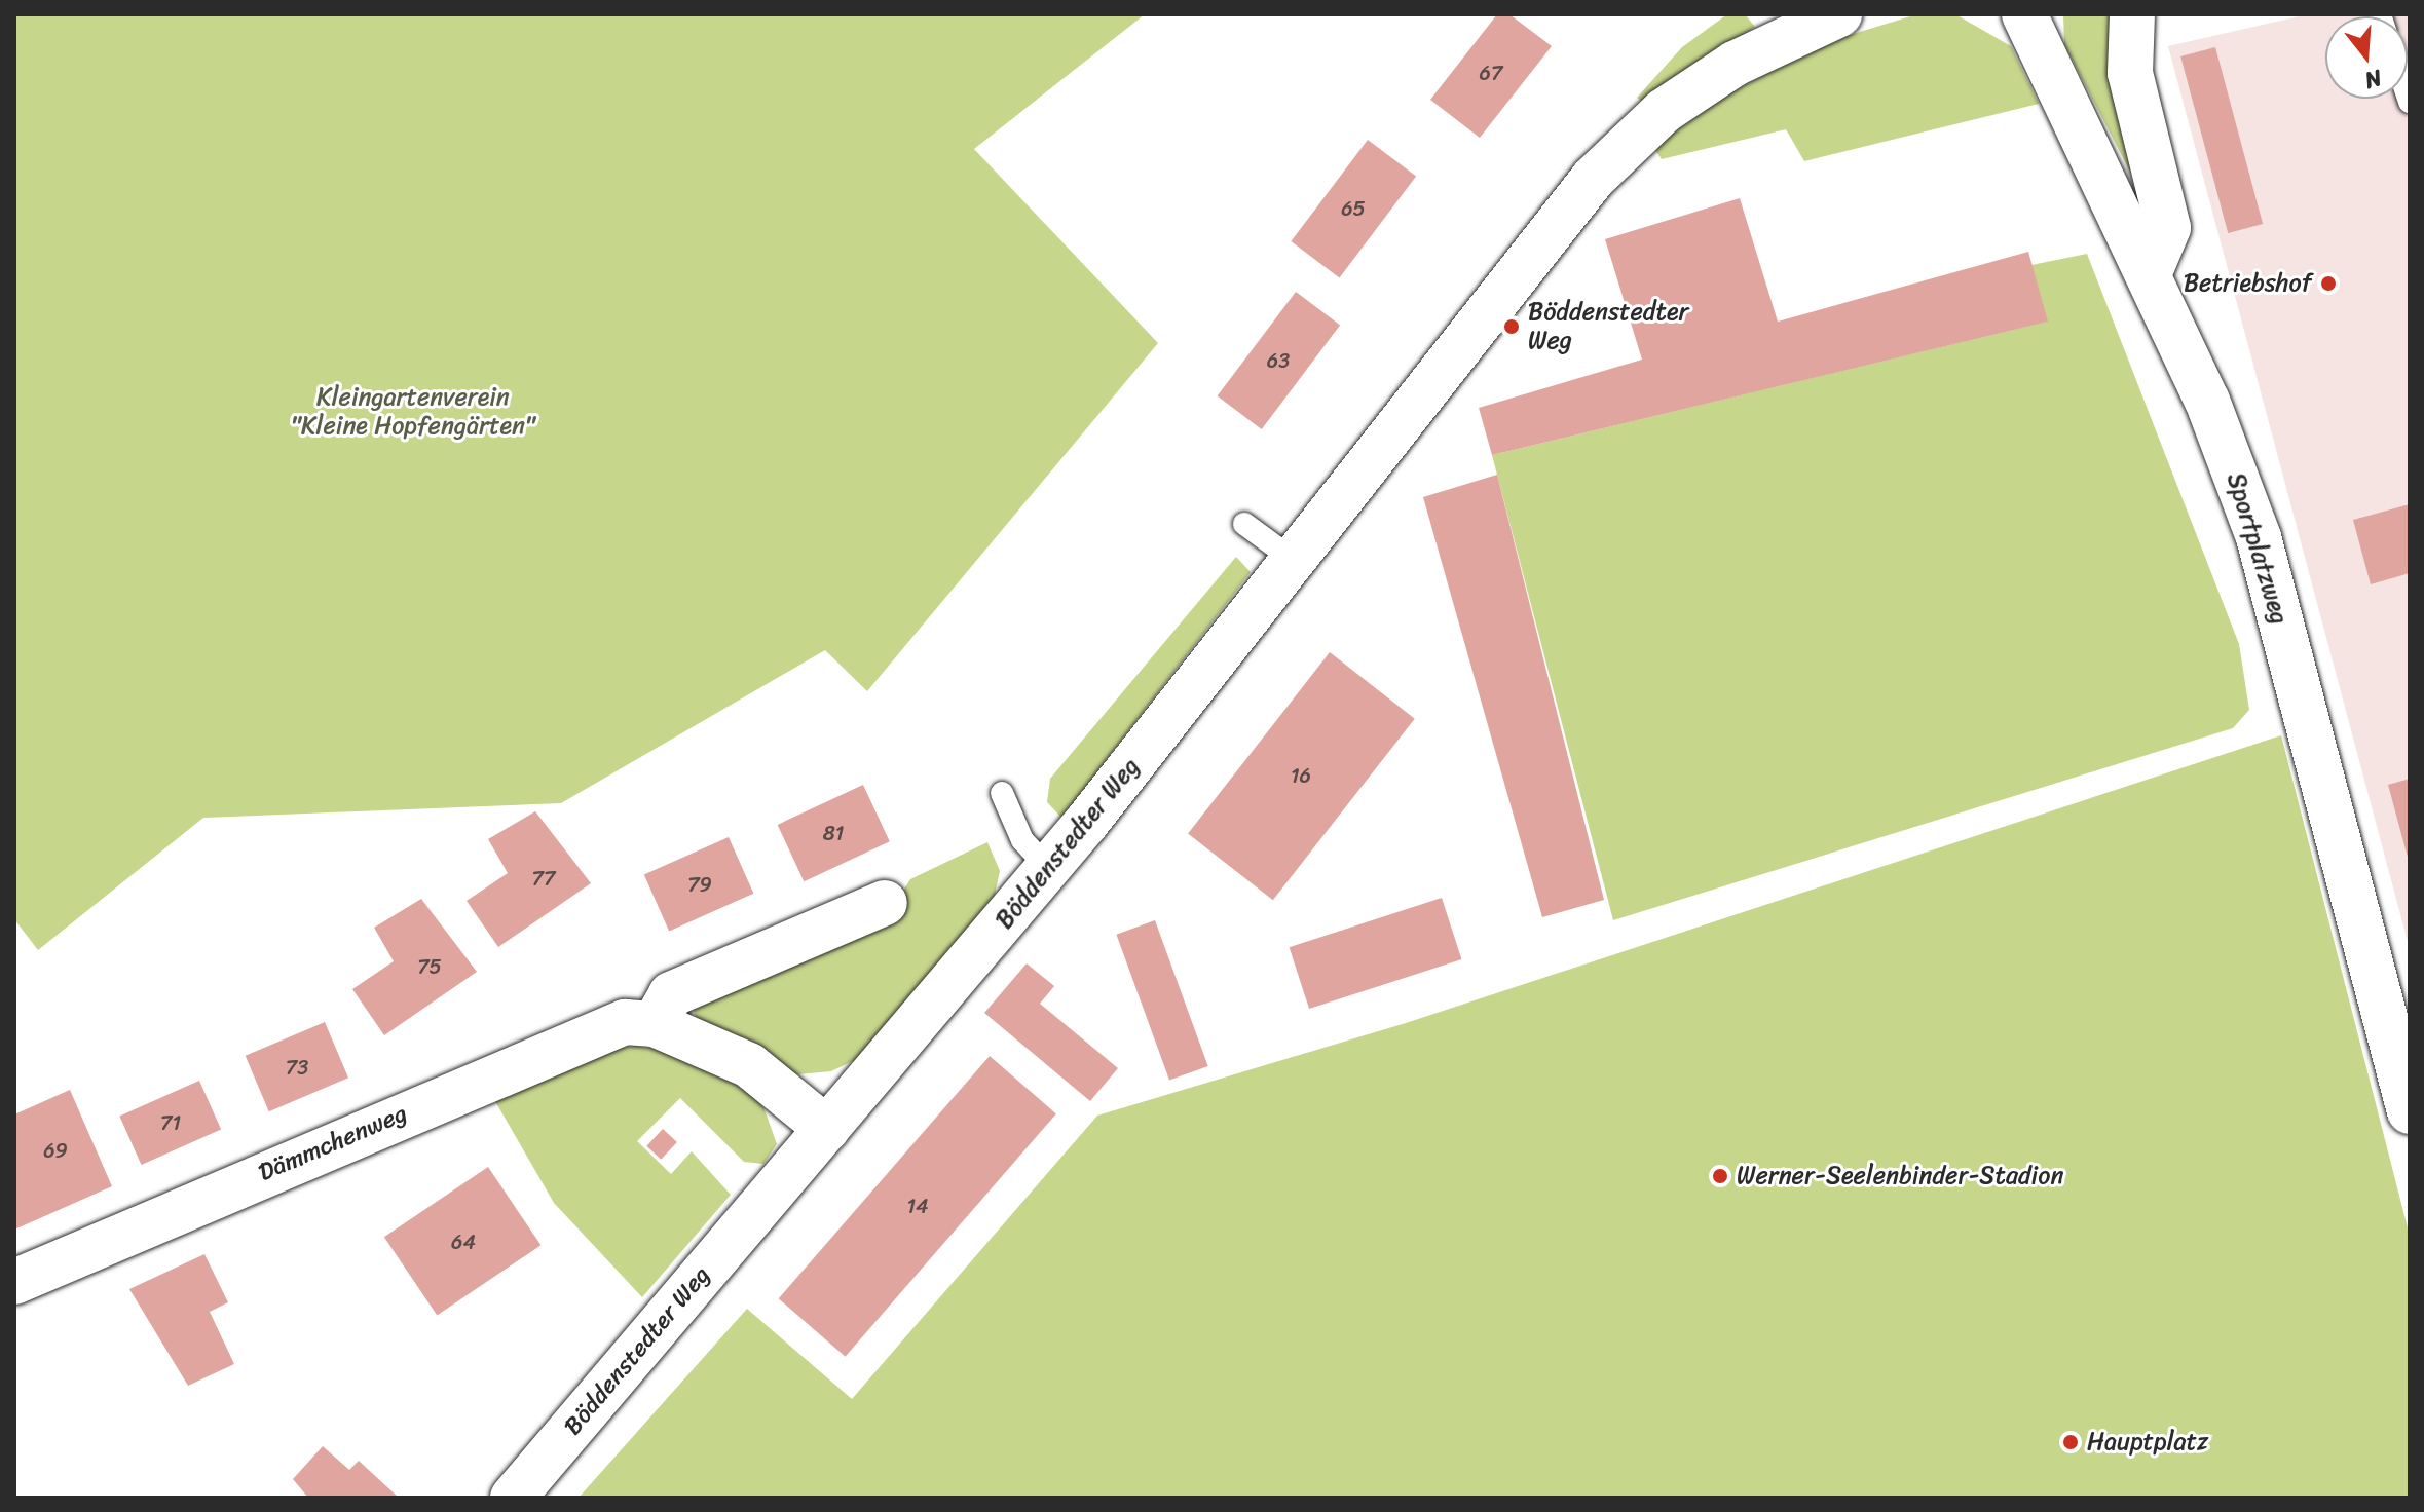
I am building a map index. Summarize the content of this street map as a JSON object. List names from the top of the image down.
{
  "streets": {
    "street": ["Sportplatzweg", "Böddenstedter Weg", "Dämmchenweg"]
  },
  "crossings": [
    ["Böddenstedter Weg", "Dämmchenweg"]
  ],
  "parks": ["Kleingartenverein \"Kleine Hopfengärten\""],
  "places": [
    "Betriebshof",
    "Böddenstedter Weg",
    "Werner-Seelenbinder-Stadion",
    "Hauptplatz"
  ],
  "house_numbers": [
    "67",
    "65",
    "63",
    "16",
    "81",
    "77",
    "79",
    "75",
    "73",
    "71",
    "69",
    "14",
    "64"
  ],
  "north": "bottom"
}
